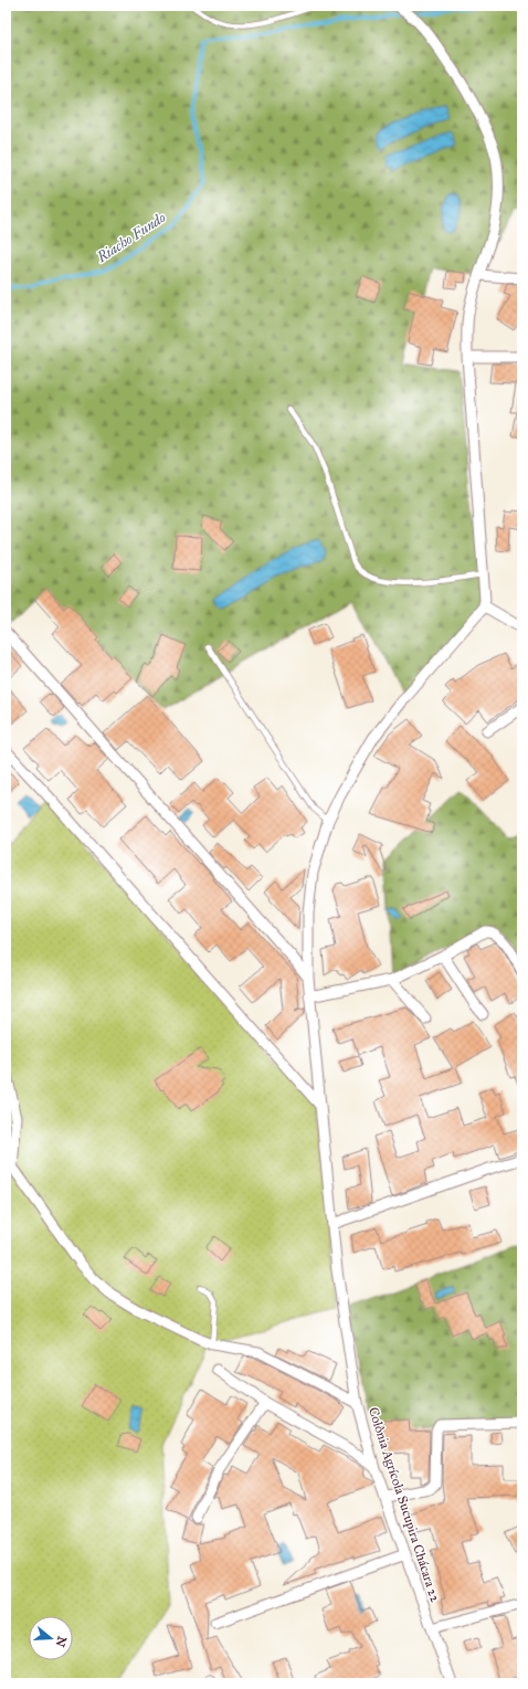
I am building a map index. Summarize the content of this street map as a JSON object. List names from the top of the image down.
{
  "streets": {
    "street": ["Colônia Agrícola Sucupira Chácara 22"]
  },
  "water": ["Riacho Fundo"],
  "north": "right"
}
